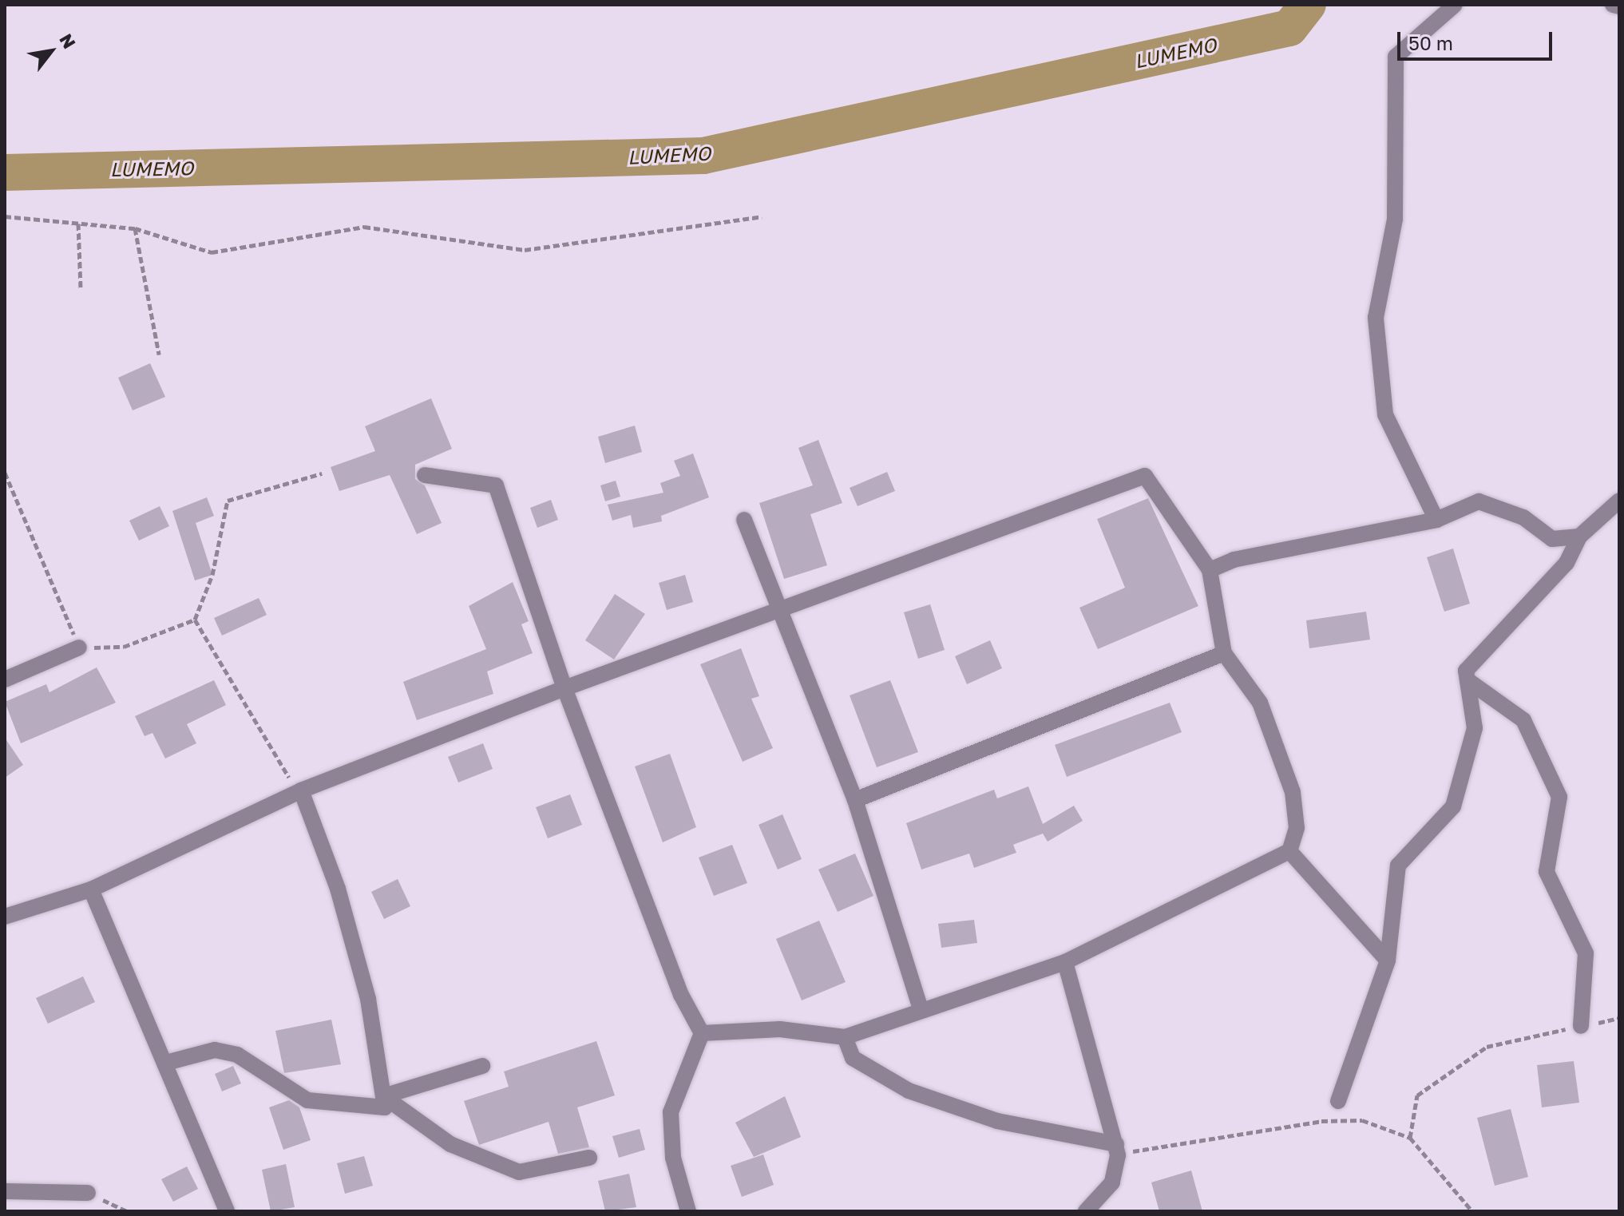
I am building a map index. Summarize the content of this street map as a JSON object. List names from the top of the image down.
{
  "water": ["LUMEMO"],
  "scale_bar": "50 m",
  "north": "top right"
}
